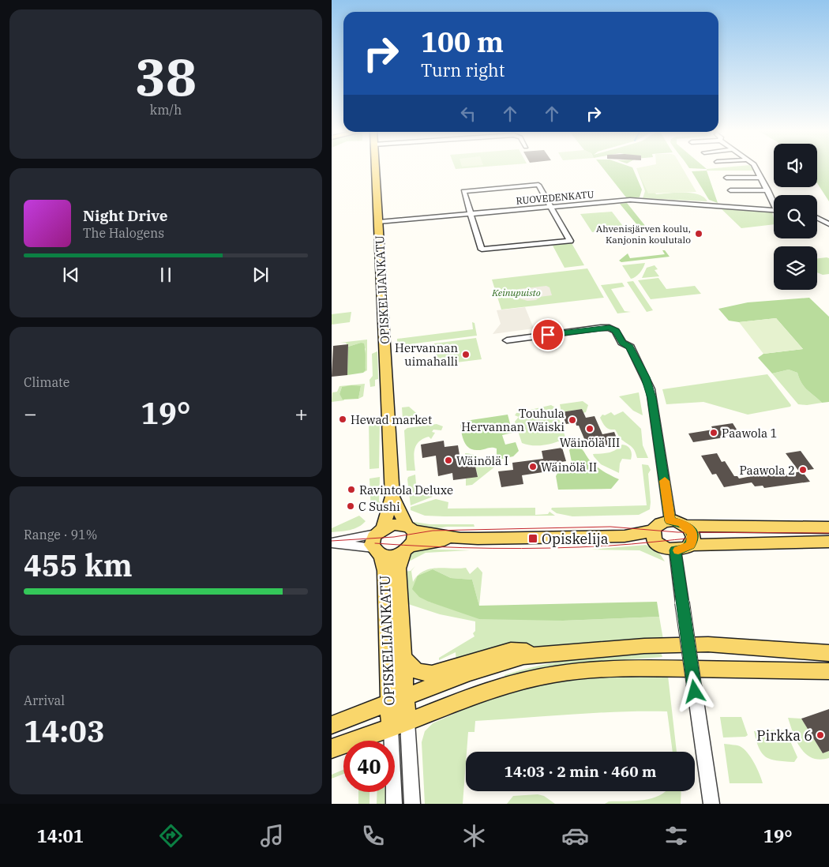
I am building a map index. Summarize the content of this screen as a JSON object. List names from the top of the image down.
{
  "streets": {
    "main road": ["OPISKELIJANKATU"],
    "street": ["RUOVEDENKATU"]
  },
  "crossings": [
    ["RUOVEDENKATU", "OPISKELIJANKATU"]
  ],
  "parks": ["Keinupuisto"],
  "places": {
    "other": [
      "Ahvenisjärven koulu, Kanjonin koulutalo",
      "Hervannan uimahalli",
      "Hewad market",
      "Touhula Hervannan Wäiski",
      "Wäinölä III",
      "Paawola 1",
      "Wäinölä I",
      "Wäinölä II",
      "Paawola 2",
      "Ravintola Deluxe",
      "C Sushi",
      "Pirkka 6"
    ],
    "transit": ["Opiskelija"]
  },
  "page": {
    "tile": [
      ["38", "km/h"],
      "Climate",
      ["Range · 91%", "455 km"],
      ["Arrival", "14:03"]
    ],
    "turn": ["100 m", "Turn right"],
    "song": ["Night Drive", "The Halogens"],
    "heat": ["−", "19°", "+"],
    "limit": "40",
    "trip": "14:03 · 2 min · 460 m",
    "tabs": ["14:01", "19°"]
  }
}
